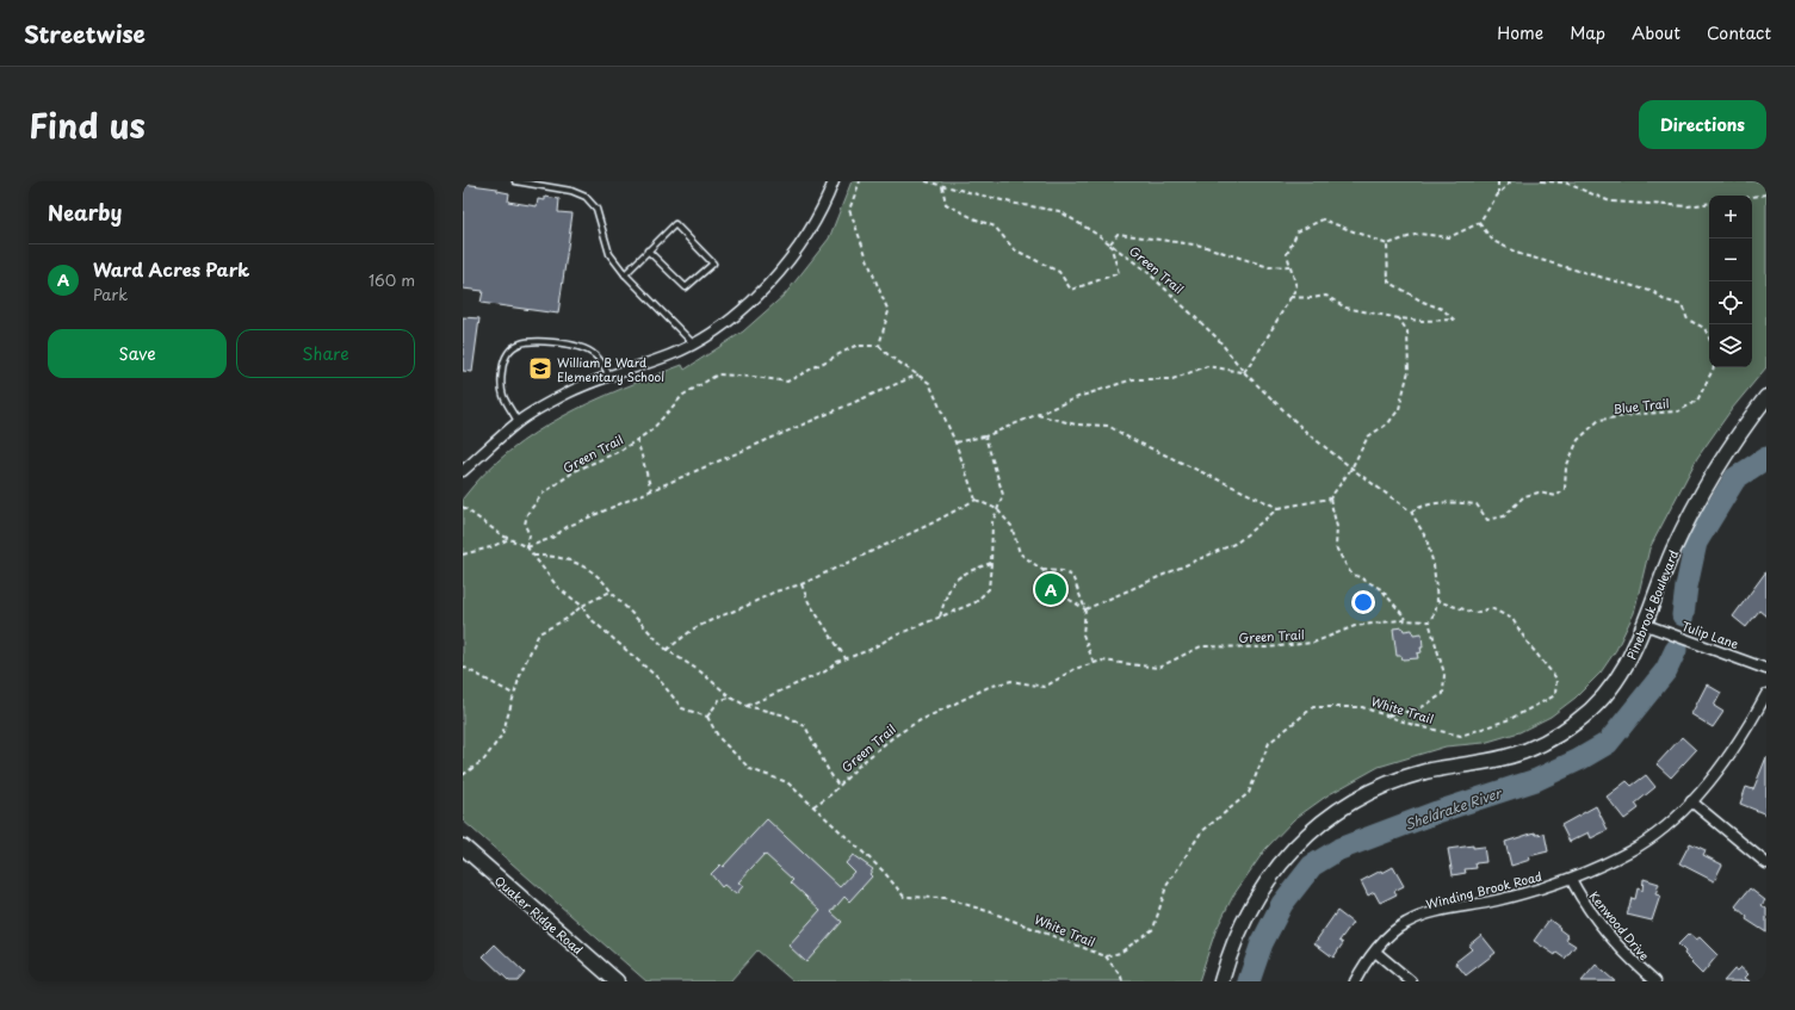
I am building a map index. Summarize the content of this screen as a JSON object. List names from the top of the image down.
{
  "streets": {
    "street": [
      "Pinebrook Boulevard",
      "Tulip Lane",
      "Winding Brook Road",
      "Quaker Ridge Road",
      "Kenwood Drive"
    ],
    "path": ["Green Trail", "Blue Trail", "White Trail"]
  },
  "crossings": [
    ["Green Trail", "Blue Trail"],
    ["Green Trail", "White Trail"],
    ["Pinebrook Boulevard", "Tulip Lane"],
    ["Winding Brook Road", "Kenwood Drive"]
  ],
  "water": ["Sheldrake River"],
  "places": {
    "school or university": ["William B Ward Elementary School"]
  },
  "page": {
    "header": "Streetwise",
    "nav": [
      "Home",
      "Map",
      "About",
      "Contact"
    ],
    "title": "Find us",
    "buttons": [
      "Directions",
      ["Save", "Share"]
    ],
    "heading": "Nearby",
    "map_buttons": ["+", "−"],
    "list": [
      {
        "mark": "A",
        "name": "Ward Acres Park",
        "note": "Park",
        "value": "160 m"
      }
    ],
    "pins": "A"
  }
}
